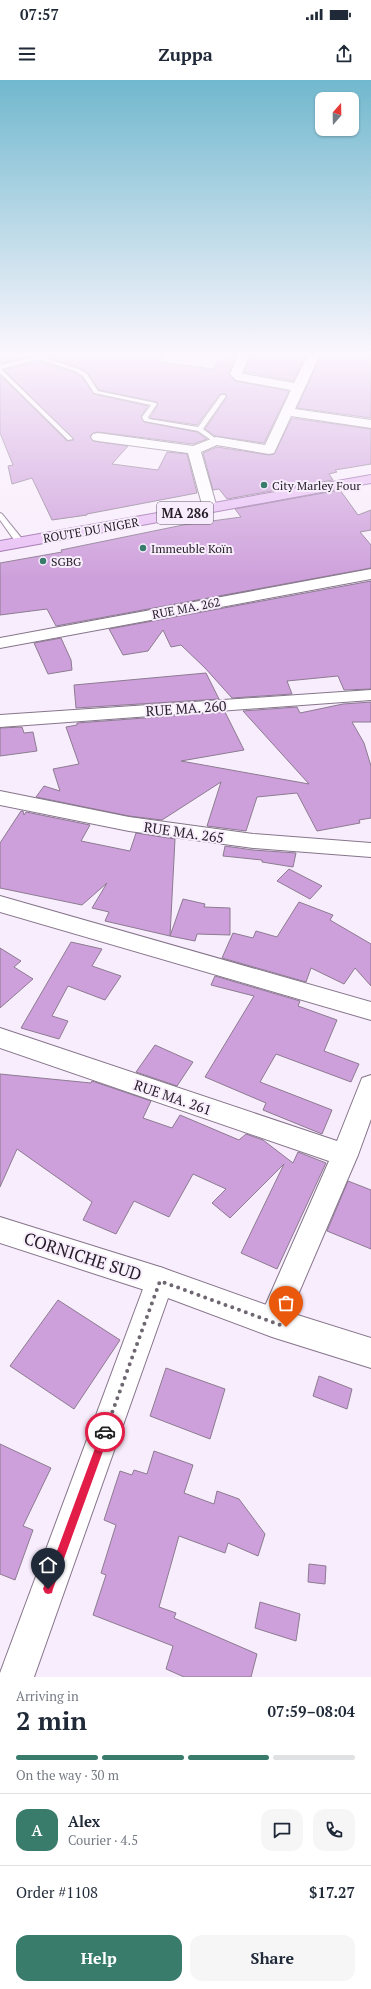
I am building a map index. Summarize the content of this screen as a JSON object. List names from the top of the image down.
{
  "streets": {
    "main road": ["MA 286", "ROUTE DU NIGER", "CORNICHE SUD"],
    "street": [
      "RUE MA. 262",
      "RUE MA. 260",
      "RUE MA. 265",
      "RUE MA. 261"
    ]
  },
  "places": ["City Marley Four", "Immeuble Koïn", "SGBG"],
  "north": "top",
  "page": {
    "status": "07:57",
    "header": "Zuppa",
    "heading": ["2 min", "Arriving in", "07:59–08:04"],
    "panel": [
      "Alex",
      "Courier · 4.5",
      "Order #1108",
      "$17.27"
    ],
    "bar": "On the way · 30 m",
    "round": "A",
    "buttons": ["Help", "Share"]
  }
}
